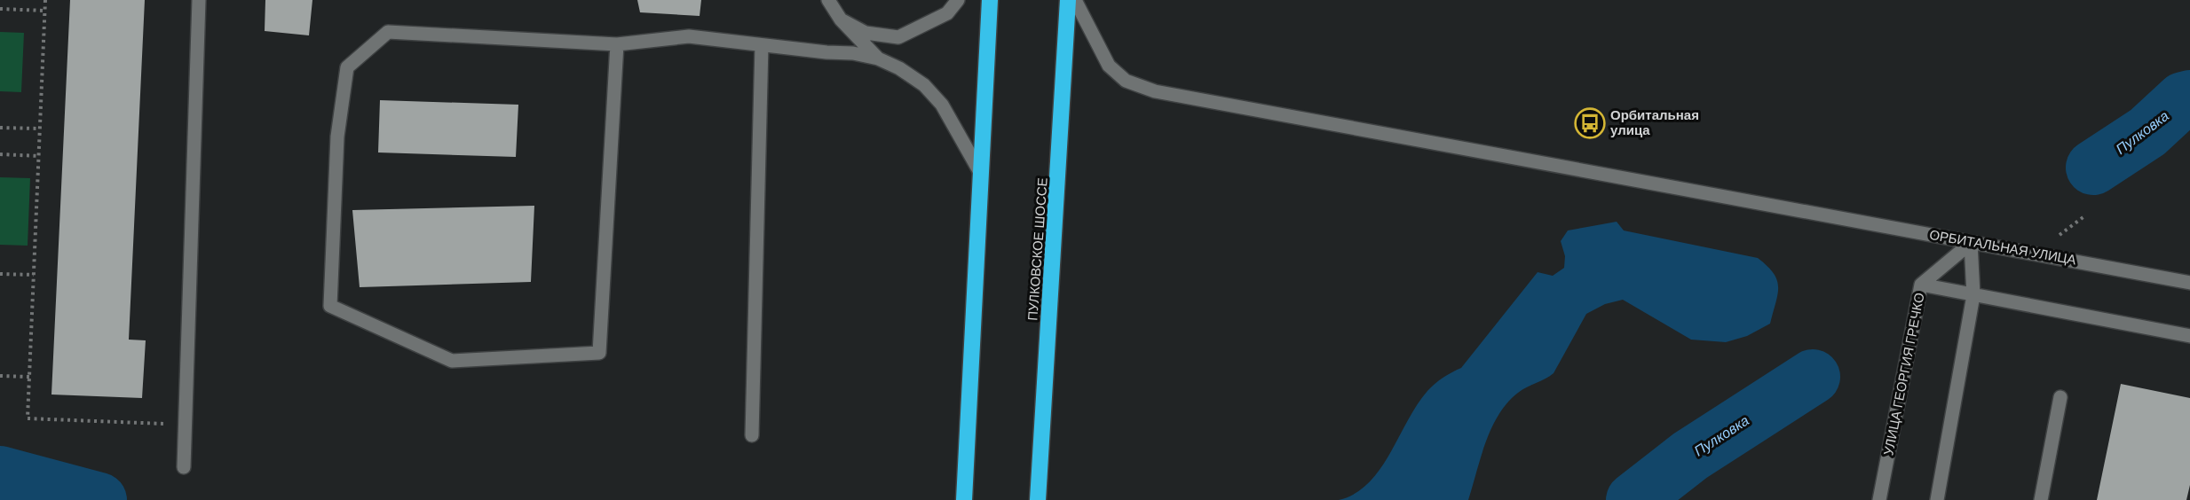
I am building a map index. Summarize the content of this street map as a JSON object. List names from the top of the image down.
{
  "streets": {
    "highway": ["ПУЛКОВСКОЕ ШОССЕ"],
    "street": ["ОРБИТАЛЬНАЯ УЛИЦА", "УЛИЦА ГЕОРГИЯ ГРЕЧКО"]
  },
  "crossings": [
    ["ОРБИТАЛЬНАЯ УЛИЦА", "УЛИЦА ГЕОРГИЯ ГРЕЧКО"]
  ],
  "water": ["Пулковка"],
  "places": {
    "bus stop": ["Орбитальная улица"]
  }
}
